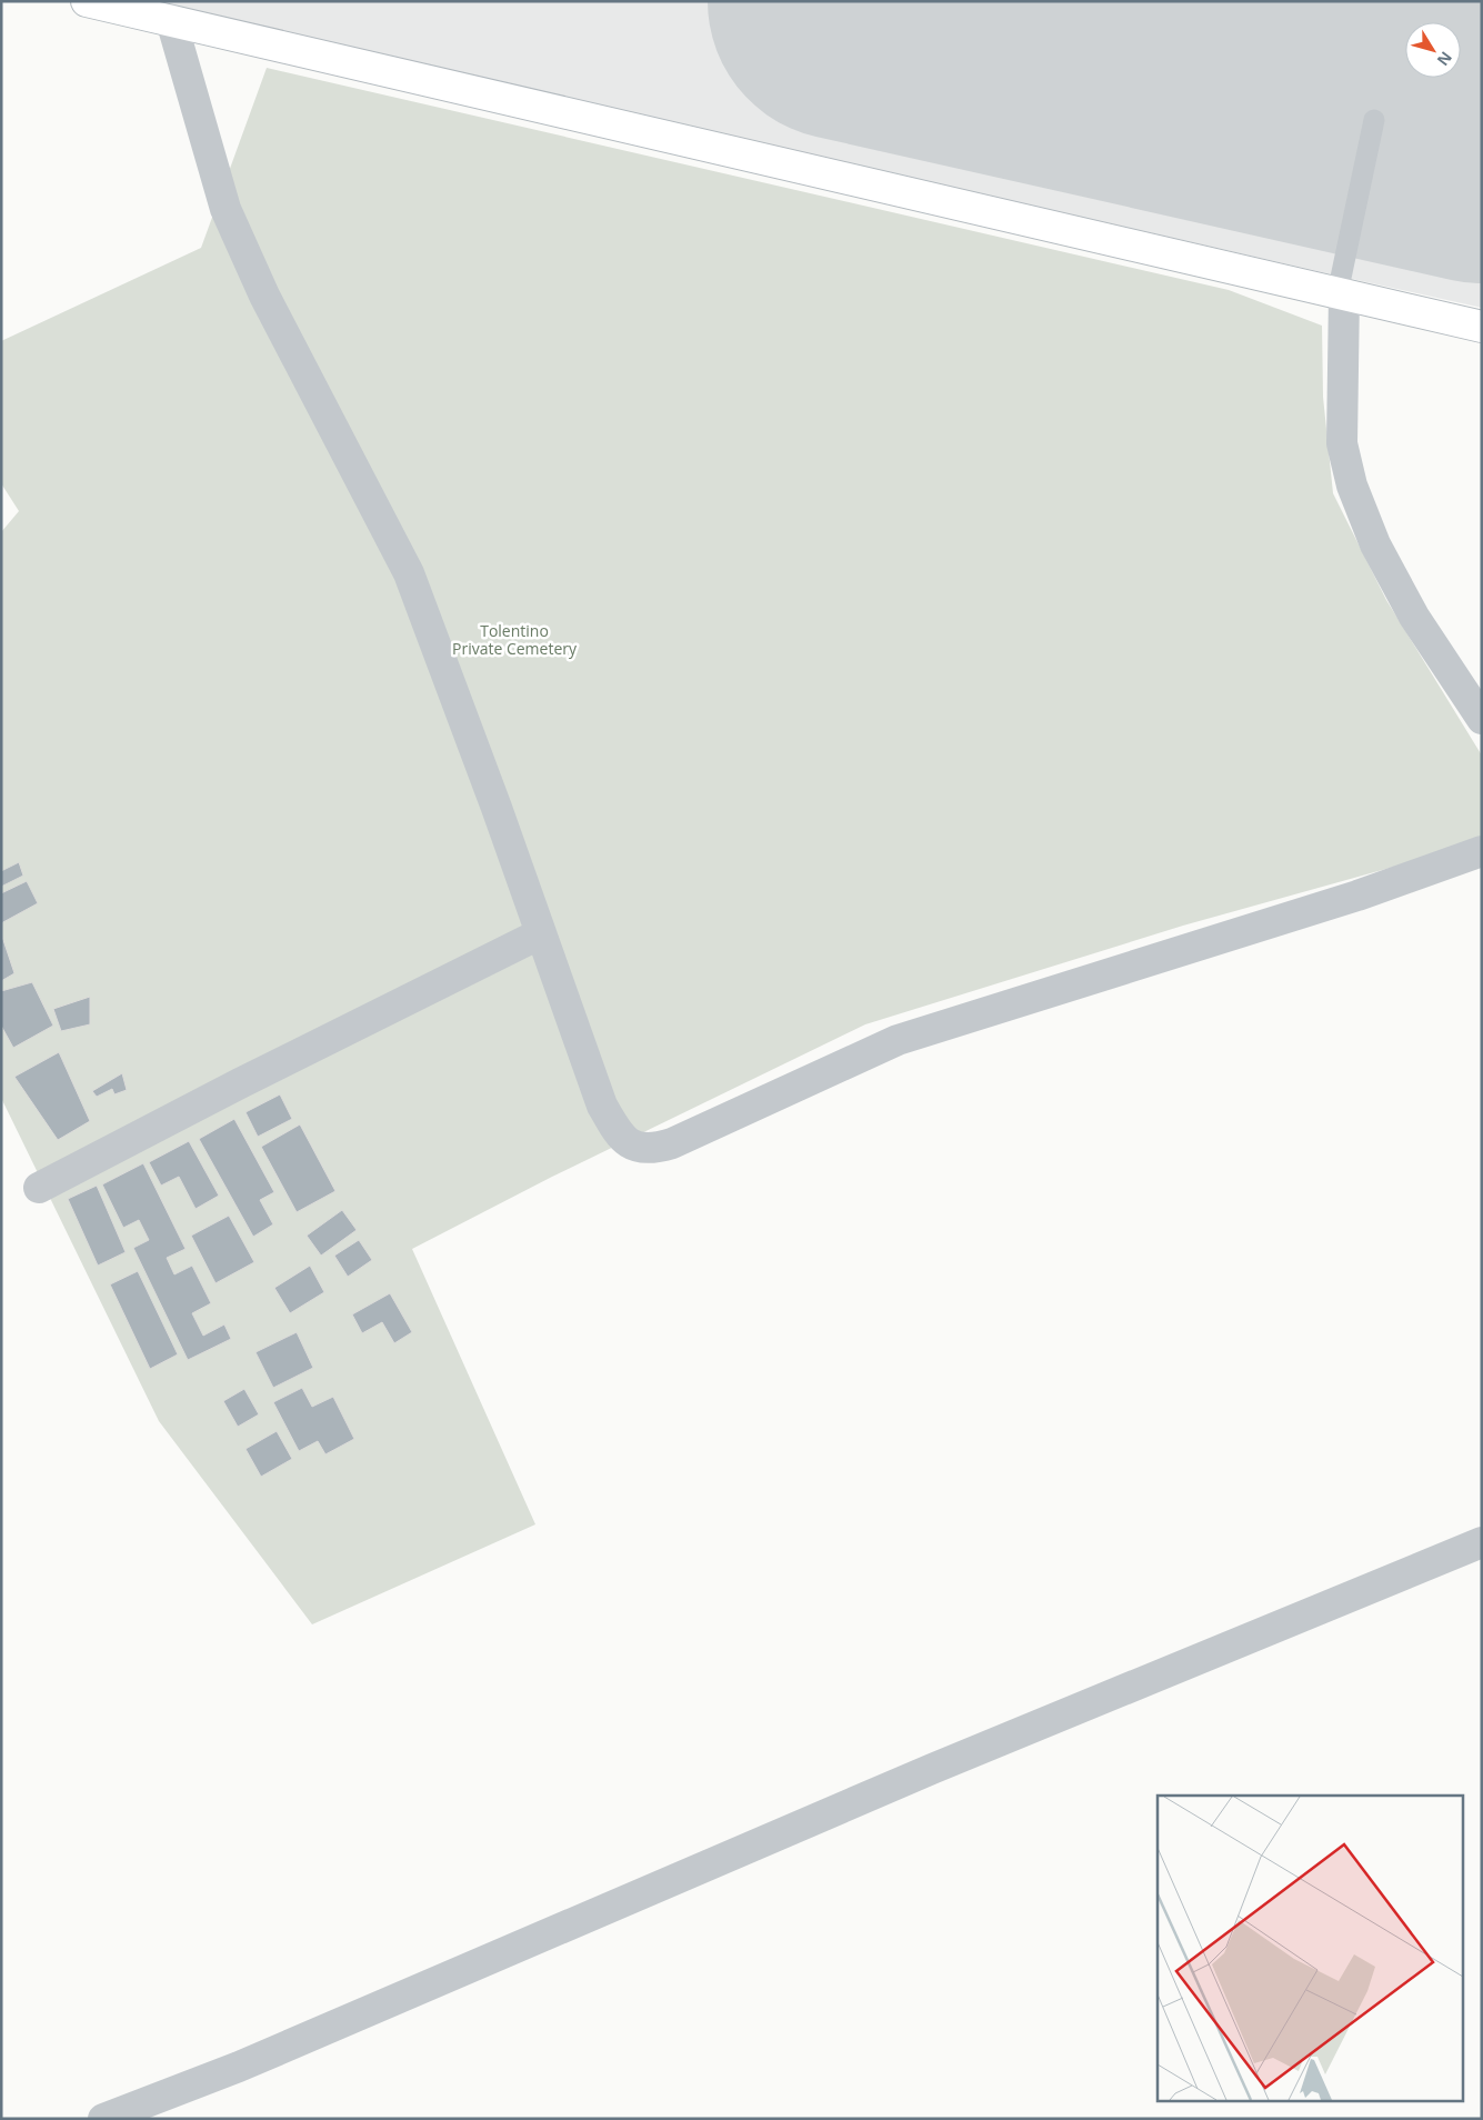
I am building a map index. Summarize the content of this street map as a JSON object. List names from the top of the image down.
{
  "parks": ["Tolentino Private Cemetery"],
  "north": "bottom right"
}
